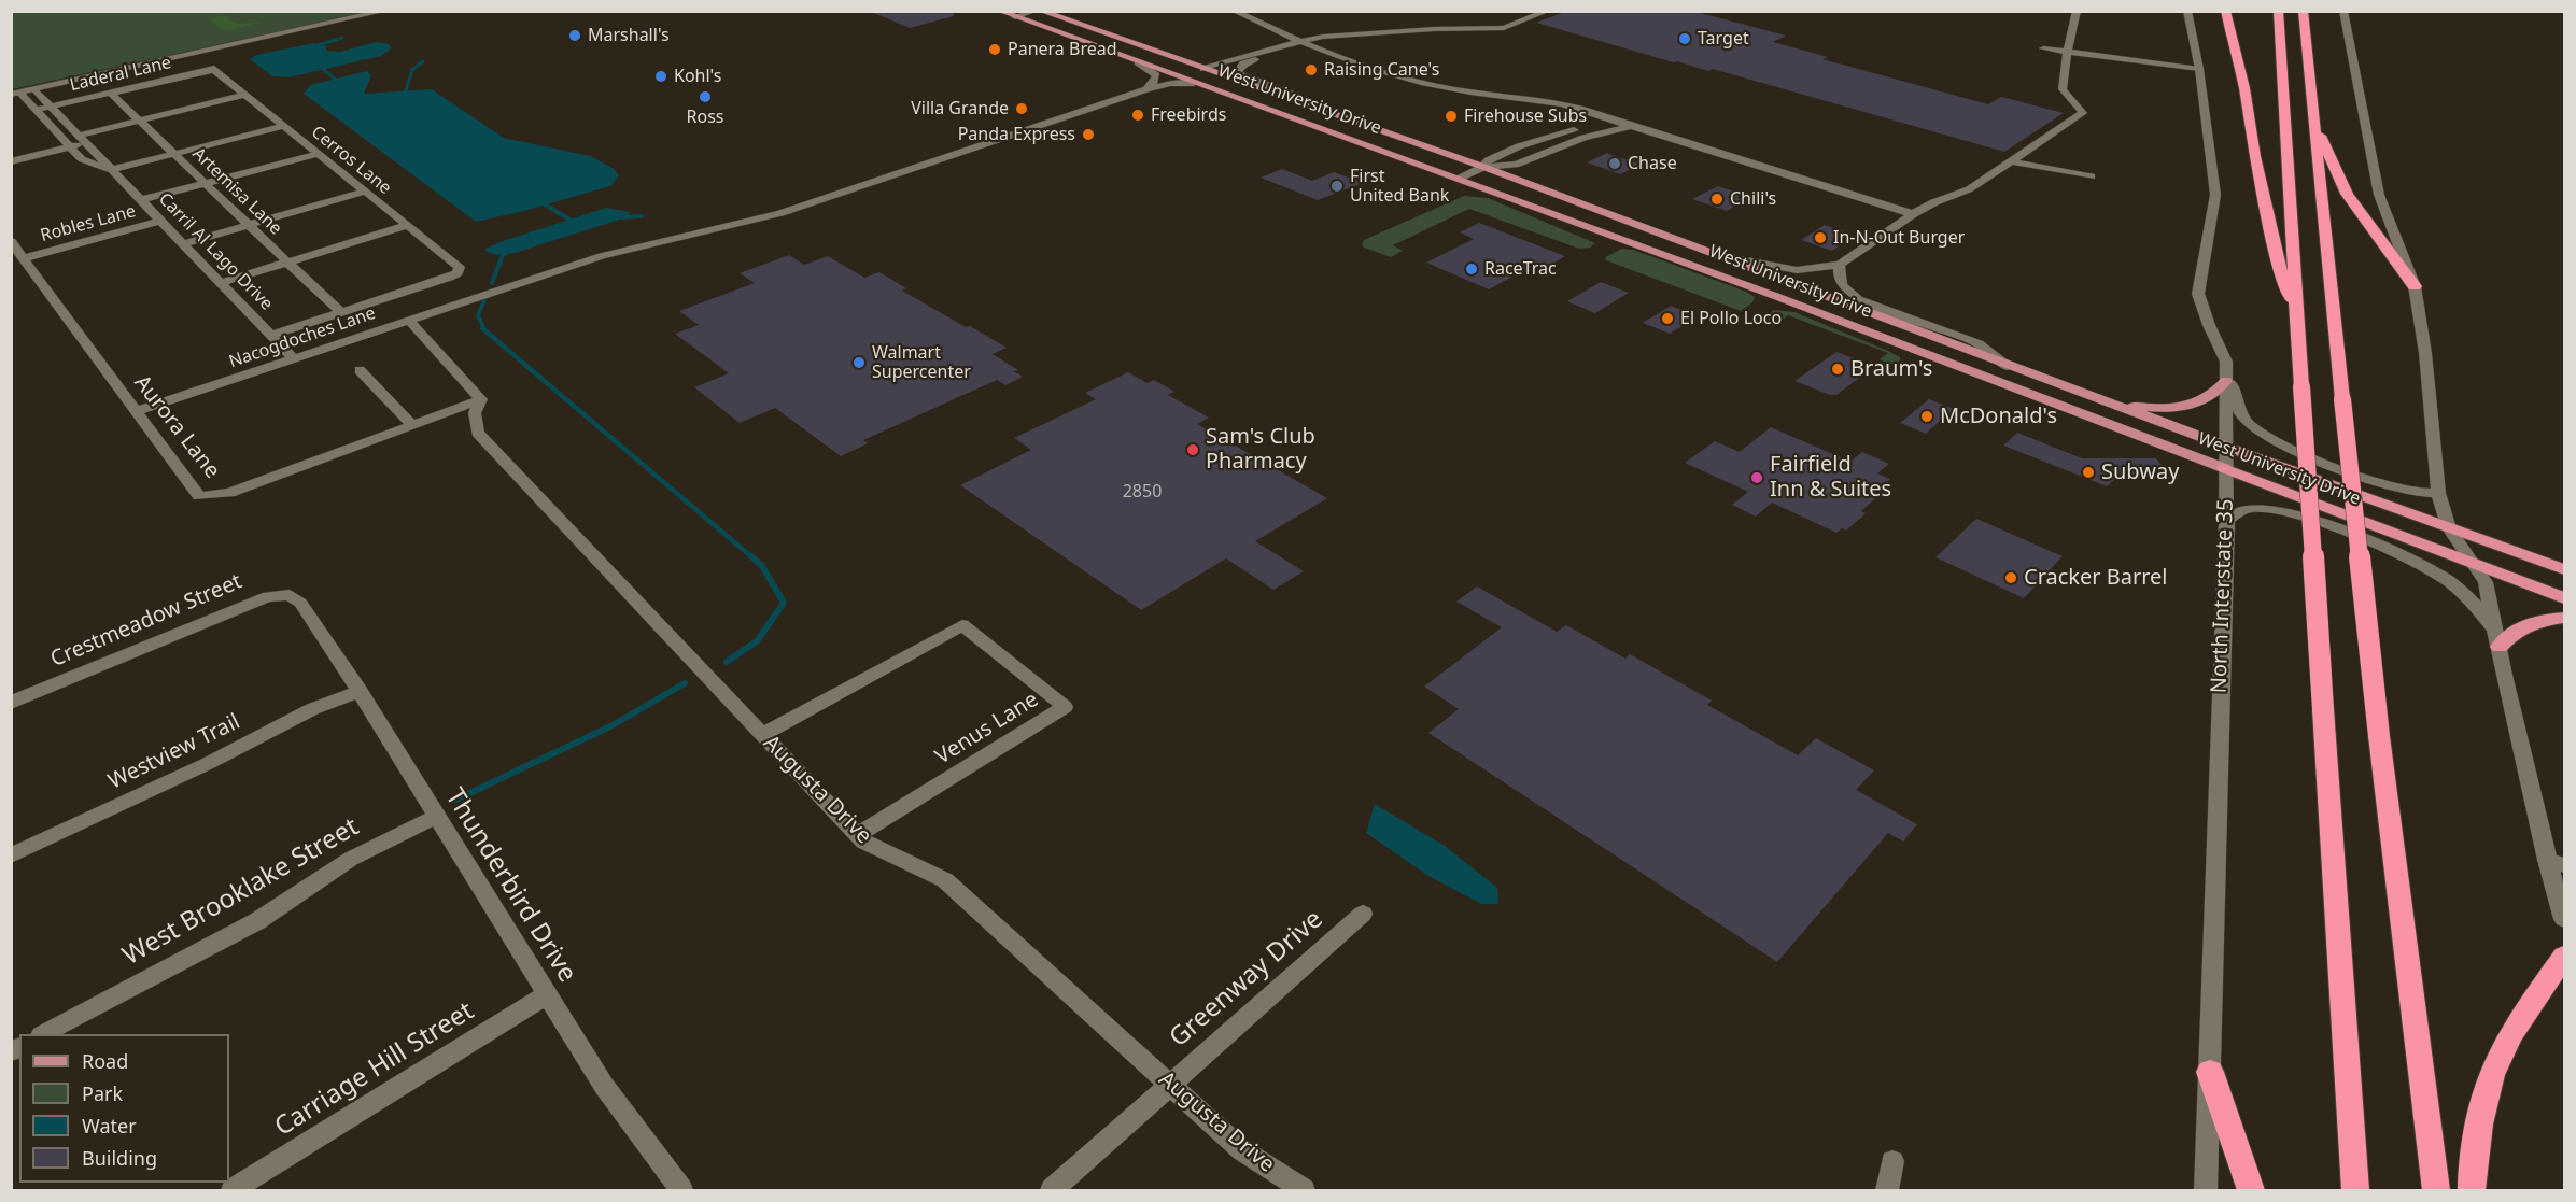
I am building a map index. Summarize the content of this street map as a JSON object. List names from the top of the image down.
{
  "streets": {
    "highway": ["West University Drive"],
    "street": [
      "Laderal Lane",
      "Cerros Lane",
      "Artemisa Lane",
      "Robles Lane",
      "Carril Al Lago Drive",
      "Nacogdoches Lane",
      "Aurora Lane",
      "North Interstate 35",
      "Crestmeadow Street",
      "Venus Lane",
      "Westview Trail",
      "Augusta Drive",
      "Thunderbird Drive",
      "West Brooklake Street",
      "Greenway Drive",
      "Carriage Hill Street"
    ]
  },
  "crossings": [
    ["Laderal Lane", "Cerros Lane"],
    ["Laderal Lane", "Artemisa Lane"],
    ["Laderal Lane", "Carril Al Lago Drive"],
    ["West University Drive", "Nacogdoches Lane"],
    ["West University Drive", "North Interstate 35"],
    ["Cerros Lane", "Artemisa Lane"],
    ["Robles Lane", "Carril Al Lago Drive"],
    ["Robles Lane", "Aurora Lane"],
    ["Carril Al Lago Drive", "Nacogdoches Lane"],
    ["Nacogdoches Lane", "Aurora Lane"],
    ["Aurora Lane", "Augusta Drive"],
    ["Crestmeadow Street", "Thunderbird Drive"],
    ["Venus Lane", "Augusta Drive"],
    ["Westview Trail", "Thunderbird Drive"],
    ["Augusta Drive", "Greenway Drive"],
    ["Thunderbird Drive", "West Brooklake Street"],
    ["Thunderbird Drive", "Carriage Hill Street"]
  ],
  "places": [
    "Marshall's",
    "Target",
    "Panera Bread",
    "Raising Cane's",
    "Kohl's",
    "Ross",
    "Villa Grande",
    "Freebirds",
    "Firehouse Subs",
    "Panda Express",
    "Chase",
    "First United Bank",
    "Chili's",
    "In-N-Out Burger",
    "RaceTrac",
    "El Pollo Loco",
    "Walmart Supercenter",
    "Braum's",
    "McDonald's",
    "Sam's Club Pharmacy",
    "Subway",
    "Fairfield Inn & Suites",
    "Cracker Barrel"
  ],
  "house_numbers": ["2850"],
  "legend": [
    "Road",
    "Park",
    "Water",
    "Building"
  ]
}
